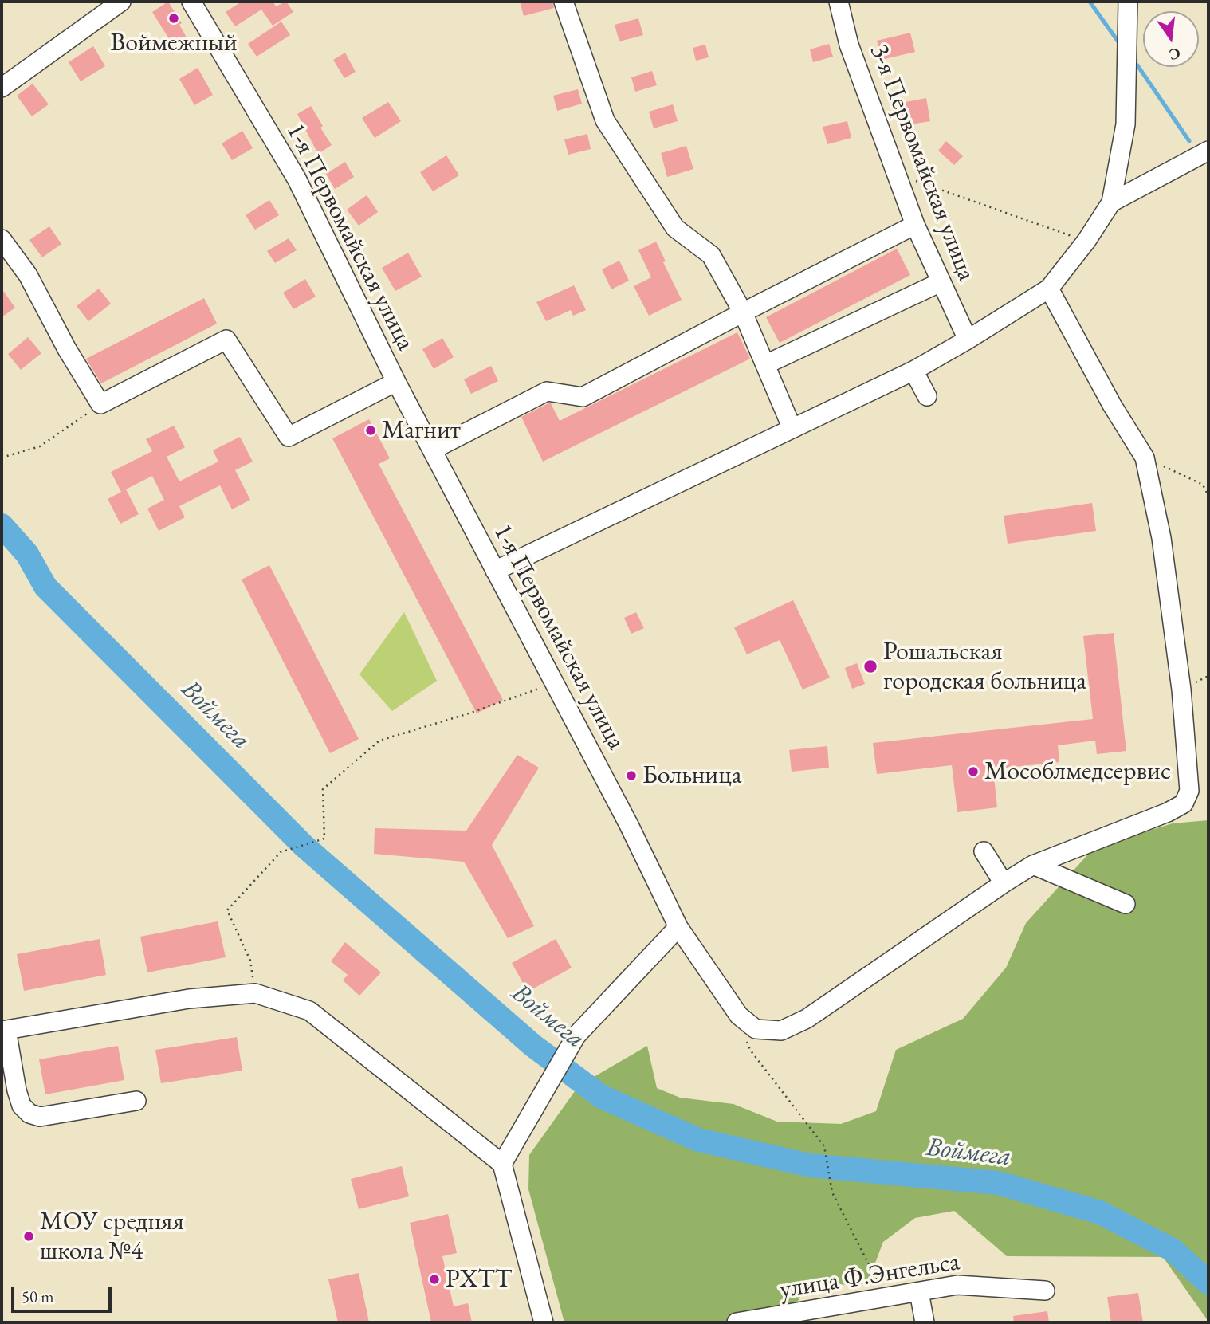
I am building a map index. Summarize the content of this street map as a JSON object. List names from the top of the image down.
{
  "streets": {
    "street": ["3-я Первомайская улица", "1-я Первомайская улица", "улица Ф.Энгельса"]
  },
  "water": ["Воймега"],
  "places": [
    "Воймежный",
    "Магнит",
    "Рошальская городская больница",
    "Мособлмедсервис",
    "Больница",
    "МОУ средняя школа №4",
    "РХТТ"
  ],
  "scale_bar": "50 m",
  "north": "bottom"
}
